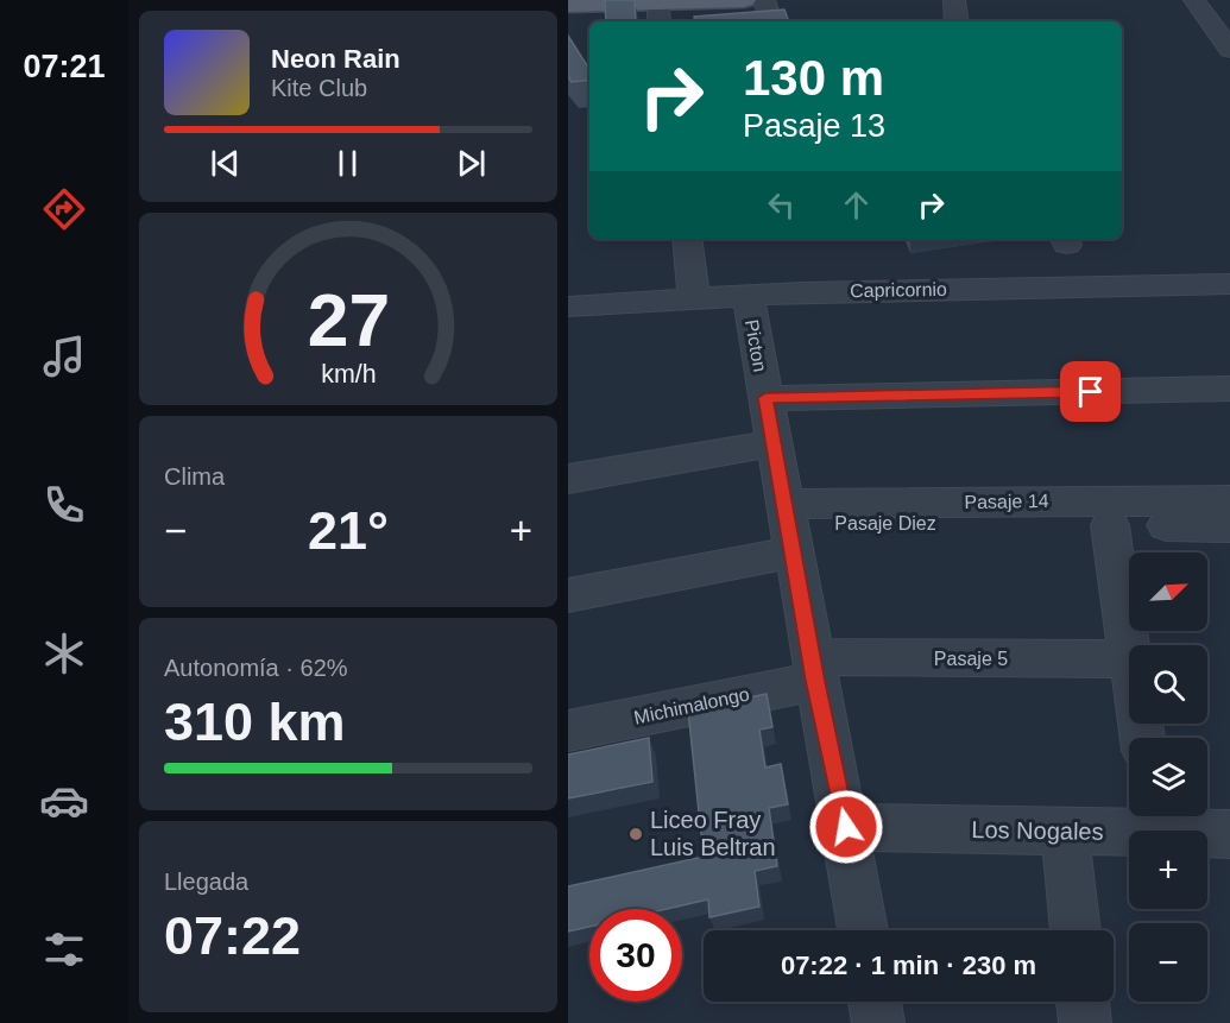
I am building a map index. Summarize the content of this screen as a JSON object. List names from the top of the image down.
{
  "streets": {
    "street": [
      "Capricornio",
      "Picton",
      "Pasaje 14",
      "Pasaje Diez",
      "Pasaje 5",
      "Michimalongo",
      "Los Nogales"
    ]
  },
  "crossings": [
    ["Capricornio", "Picton"],
    ["Picton", "Pasaje 14"],
    ["Picton", "Pasaje Diez"],
    ["Picton", "Pasaje 5"],
    ["Picton", "Michimalongo"],
    ["Picton", "Los Nogales"],
    ["Pasaje 14", "Pasaje Diez"],
    ["Pasaje 5", "Michimalongo"]
  ],
  "places": ["Liceo Fray Luis Beltran"],
  "north": "top right",
  "page": {
    "tabs": "07:21",
    "turn": ["130 m", "Pasaje 13"],
    "song": ["Neon Rain", "Kite Club"],
    "tile": [
      "Clima",
      ["Autonomía · 62%", "310 km"],
      ["Llegada", "07:22"]
    ],
    "heat": ["−", "21°", "+"],
    "map_buttons": ["+", "−"],
    "limit": "30",
    "trip": "07:22 · 1 min · 230 m",
    "gauge": ["27", "km/h"]
  }
}
